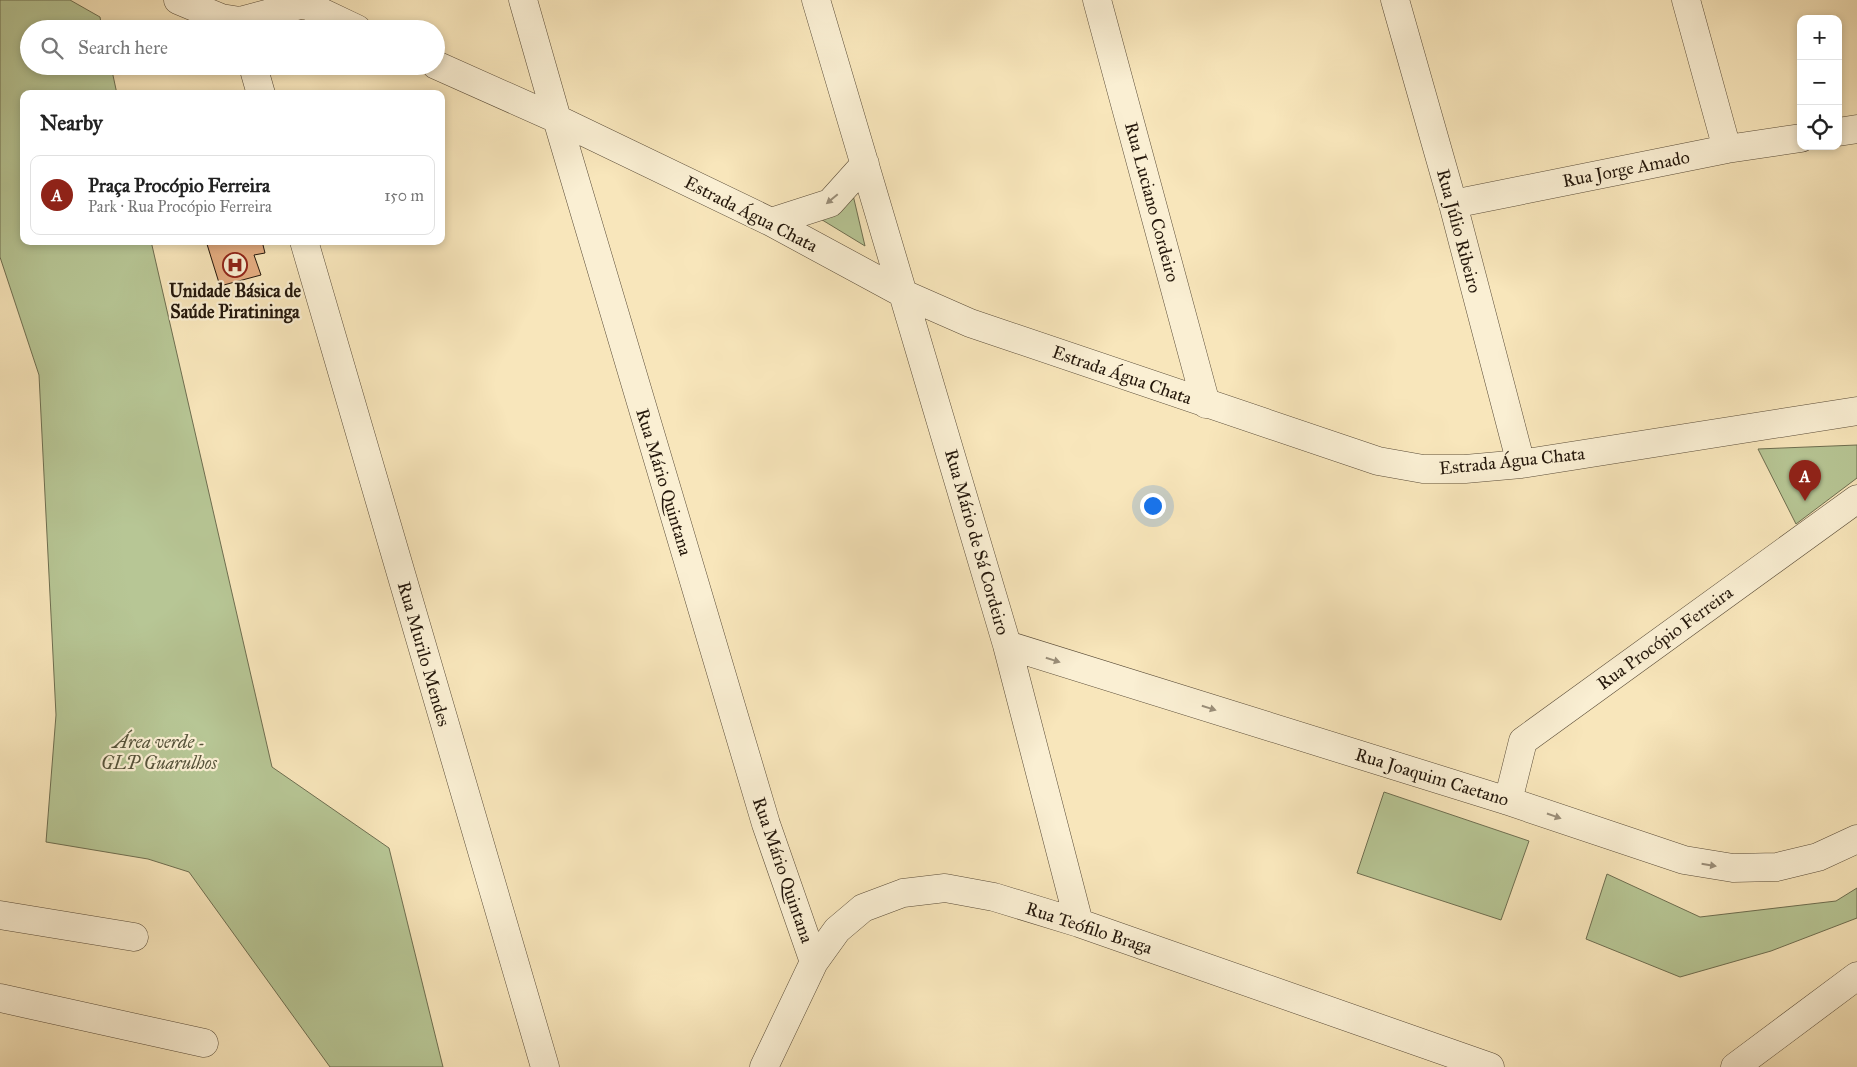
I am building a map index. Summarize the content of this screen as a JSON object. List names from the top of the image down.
{
  "streets": {
    "street": [
      "Rua Jorge Amado",
      "Rua Luciano Cordeiro",
      "Estrada Água Chata",
      "Rua Júlio Ribeiro",
      "Rua Mário Quintana",
      "Rua Mário de Sá Cordeiro",
      "Rua Procópio Ferreira",
      "Rua Murilo Mendes",
      "Rua Joaquim Caetano",
      "Rua Teófilo Braga"
    ]
  },
  "crossings": [
    ["Rua Jorge Amado", "Rua Júlio Ribeiro"],
    ["Rua Luciano Cordeiro", "Estrada Água Chata"],
    ["Estrada Água Chata", "Rua Júlio Ribeiro"],
    ["Estrada Água Chata", "Rua Mário Quintana"],
    ["Estrada Água Chata", "Rua Mário de Sá Cordeiro"],
    ["Rua Mário Quintana", "Rua Teófilo Braga"],
    ["Rua Mário de Sá Cordeiro", "Rua Joaquim Caetano"],
    ["Rua Mário de Sá Cordeiro", "Rua Teófilo Braga"],
    ["Rua Procópio Ferreira", "Rua Joaquim Caetano"]
  ],
  "one_way": ["Rua Joaquim Caetano"],
  "parks": ["Área verde - GLP Guarulhos"],
  "places": {
    "hospital": ["Unidade Básica de Saúde Piratininga"]
  },
  "page": {
    "map_buttons": ["+", "−"],
    "search": "Search here",
    "heading": "Nearby",
    "list": [
      {
        "mark": "A",
        "name": "Praça Procópio Ferreira",
        "note": "Park · Rua Procópio Ferreira",
        "value": "150 m"
      }
    ],
    "pins": "A"
  }
}
